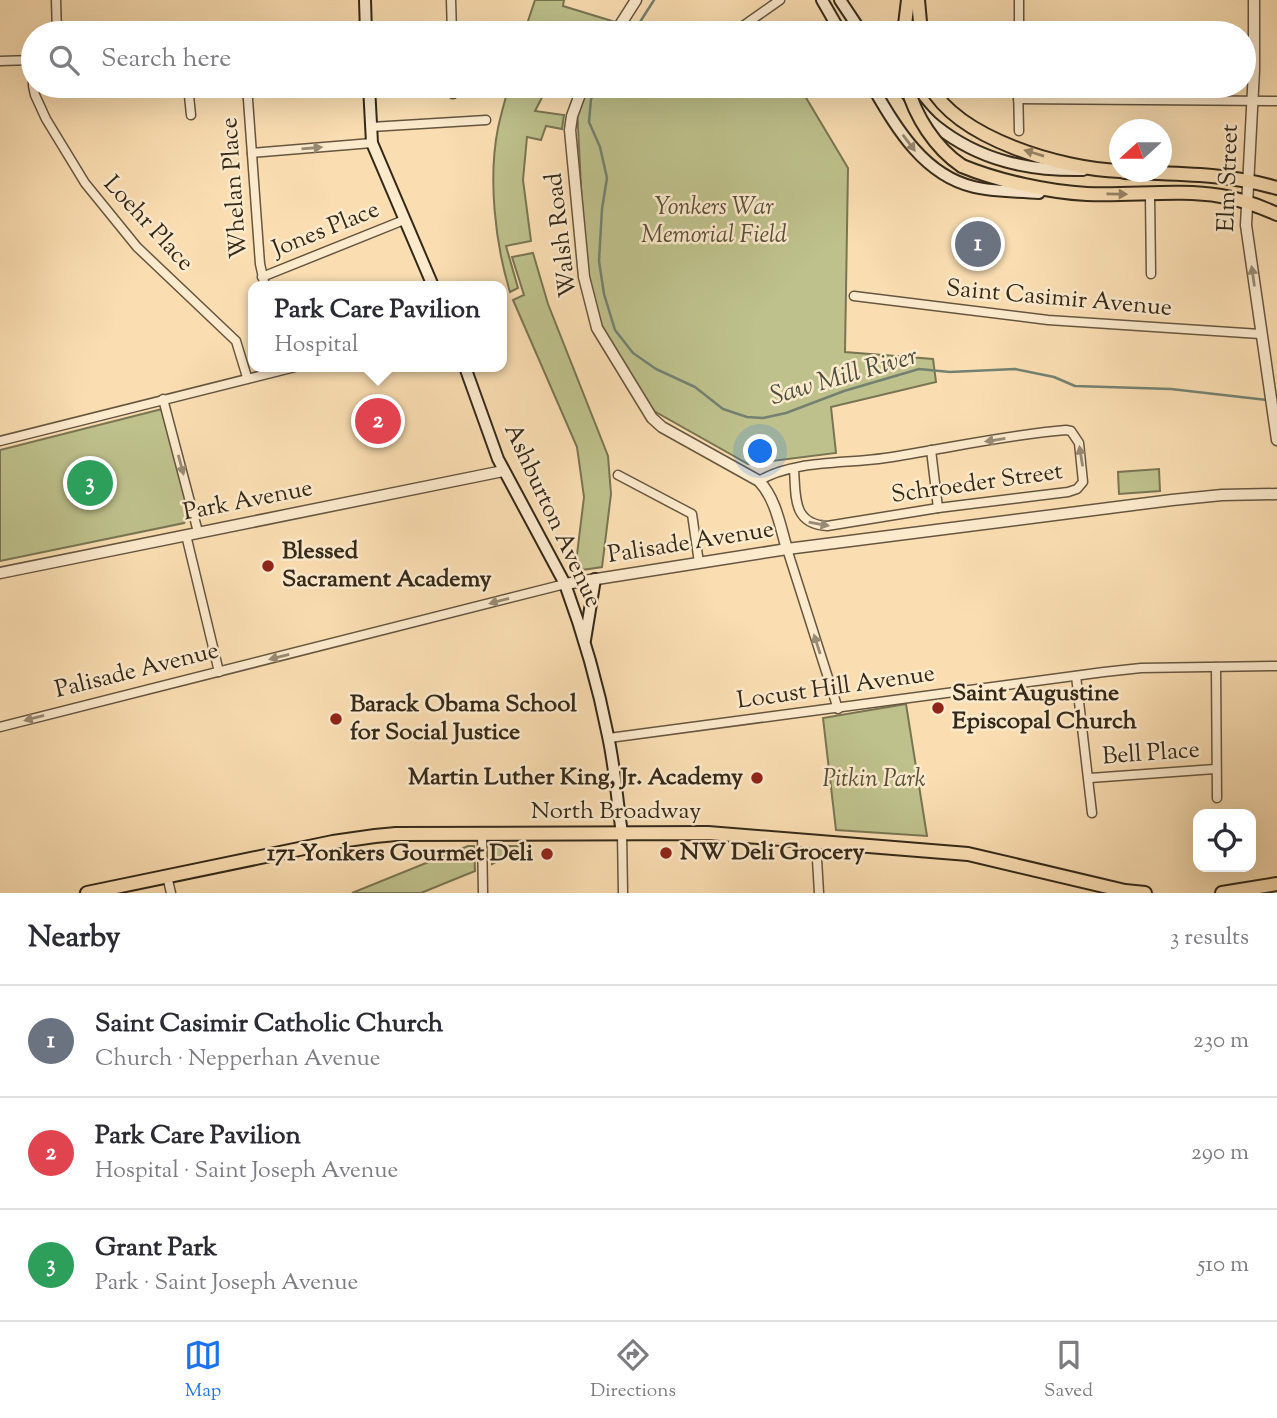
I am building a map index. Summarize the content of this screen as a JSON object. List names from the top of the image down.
{
  "streets": {
    "main road": ["Ashburton Avenue", "North Broadway"],
    "street": [
      "Elm Street",
      "Whelan Place",
      "Loehr Place",
      "Jones Place",
      "Walsh Road",
      "Saint Casimir Avenue",
      "Schroeder Street",
      "Park Avenue",
      "Palisade Avenue",
      "Locust Hill Avenue",
      "Bell Place"
    ]
  },
  "crossings": [
    ["Elm Street", "Saint Casimir Avenue"],
    ["Whelan Place", "Jones Place"],
    ["Walsh Road", "Schroeder Street"],
    ["Park Avenue", "Ashburton Avenue"],
    ["Ashburton Avenue", "Palisade Avenue"],
    ["Ashburton Avenue", "Locust Hill Avenue"],
    ["Ashburton Avenue", "North Broadway"]
  ],
  "one_way": ["Elm Street", "Palisade Avenue"],
  "water": ["Saw Mill River"],
  "parks": ["Yonkers War Memorial Field", "Pitkin Park"],
  "places": [
    "Blessed Sacrament Academy",
    "Saint Augustine Episcopal Church",
    "Barack Obama School for Social Justice",
    "Martin Luther King, Jr. Academy",
    "NW Deli Grocery",
    "171 Yonkers Gourmet Deli"
  ],
  "north": "left",
  "page": {
    "search": "Search here",
    "pins": ["1", "2", "3"],
    "popup": ["Park Care Pavilion", "Hospital"],
    "heading": ["Nearby", "3 results"],
    "list": [
      {
        "mark": "1",
        "name": "Saint Casimir Catholic Church",
        "note": "Church · Nepperhan Avenue",
        "value": "230 m"
      },
      {
        "mark": "2",
        "name": "Park Care Pavilion",
        "note": "Hospital · Saint Joseph Avenue",
        "value": "290 m"
      },
      {
        "mark": "3",
        "name": "Grant Park",
        "note": "Park · Saint Joseph Avenue",
        "value": "510 m"
      }
    ],
    "nav": ["Map", "Directions", "Saved"]
  }
}
